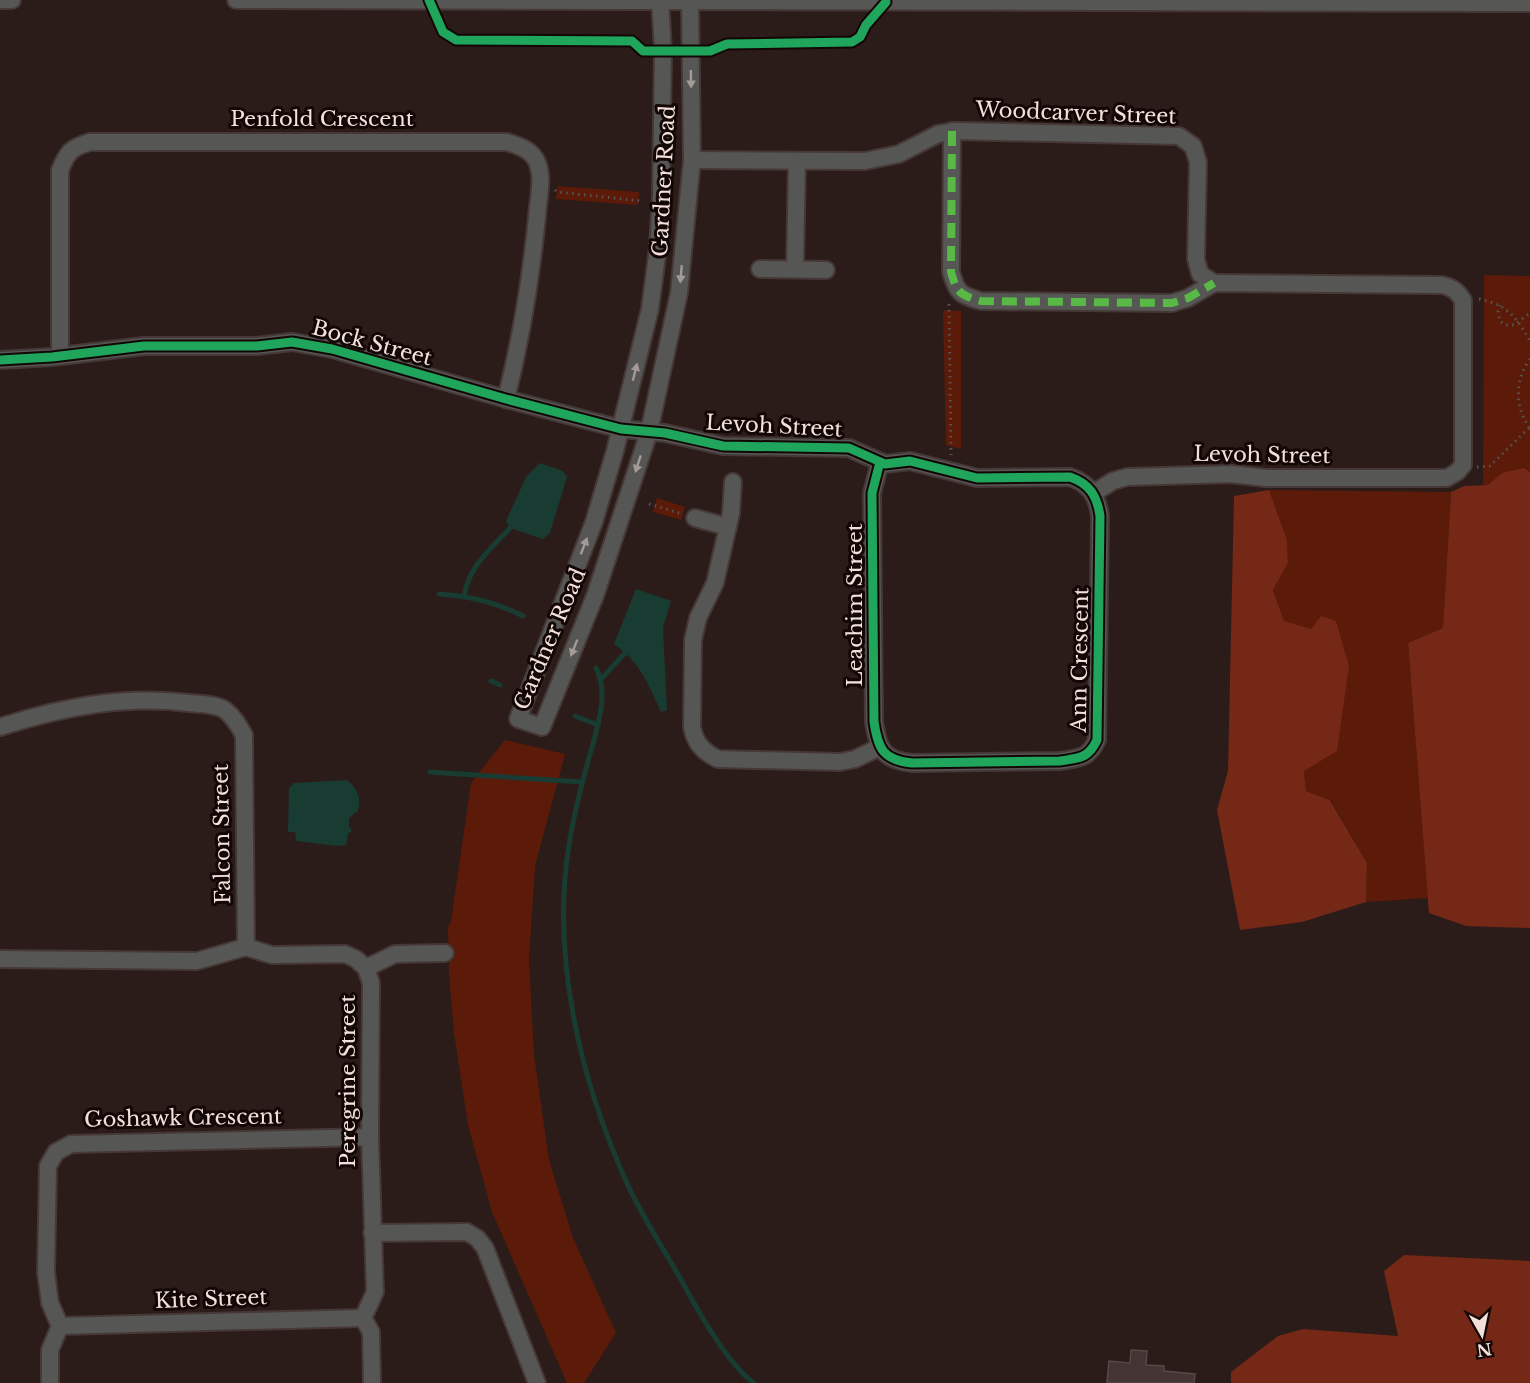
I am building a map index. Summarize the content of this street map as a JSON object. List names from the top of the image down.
{
  "streets": {
    "street": [
      "Woodcarver Street",
      "Penfold Crescent",
      "Gardner Road",
      "Bock Street",
      "Levoh Street",
      "Leachim Street",
      "Ann Crescent",
      "Falcon Street",
      "Peregrine Street",
      "Goshawk Crescent",
      "Kite Street"
    ]
  },
  "crossings": [
    ["Woodcarver Street", "Gardner Road"],
    ["Penfold Crescent", "Bock Street"],
    ["Gardner Road", "Bock Street"],
    ["Gardner Road", "Levoh Street"],
    ["Bock Street", "Levoh Street"],
    ["Levoh Street", "Leachim Street"],
    ["Levoh Street", "Ann Crescent"],
    ["Leachim Street", "Ann Crescent"],
    ["Falcon Street", "Peregrine Street"],
    ["Peregrine Street", "Goshawk Crescent"],
    ["Peregrine Street", "Kite Street"],
    ["Goshawk Crescent", "Kite Street"]
  ],
  "north": "bottom"
}
